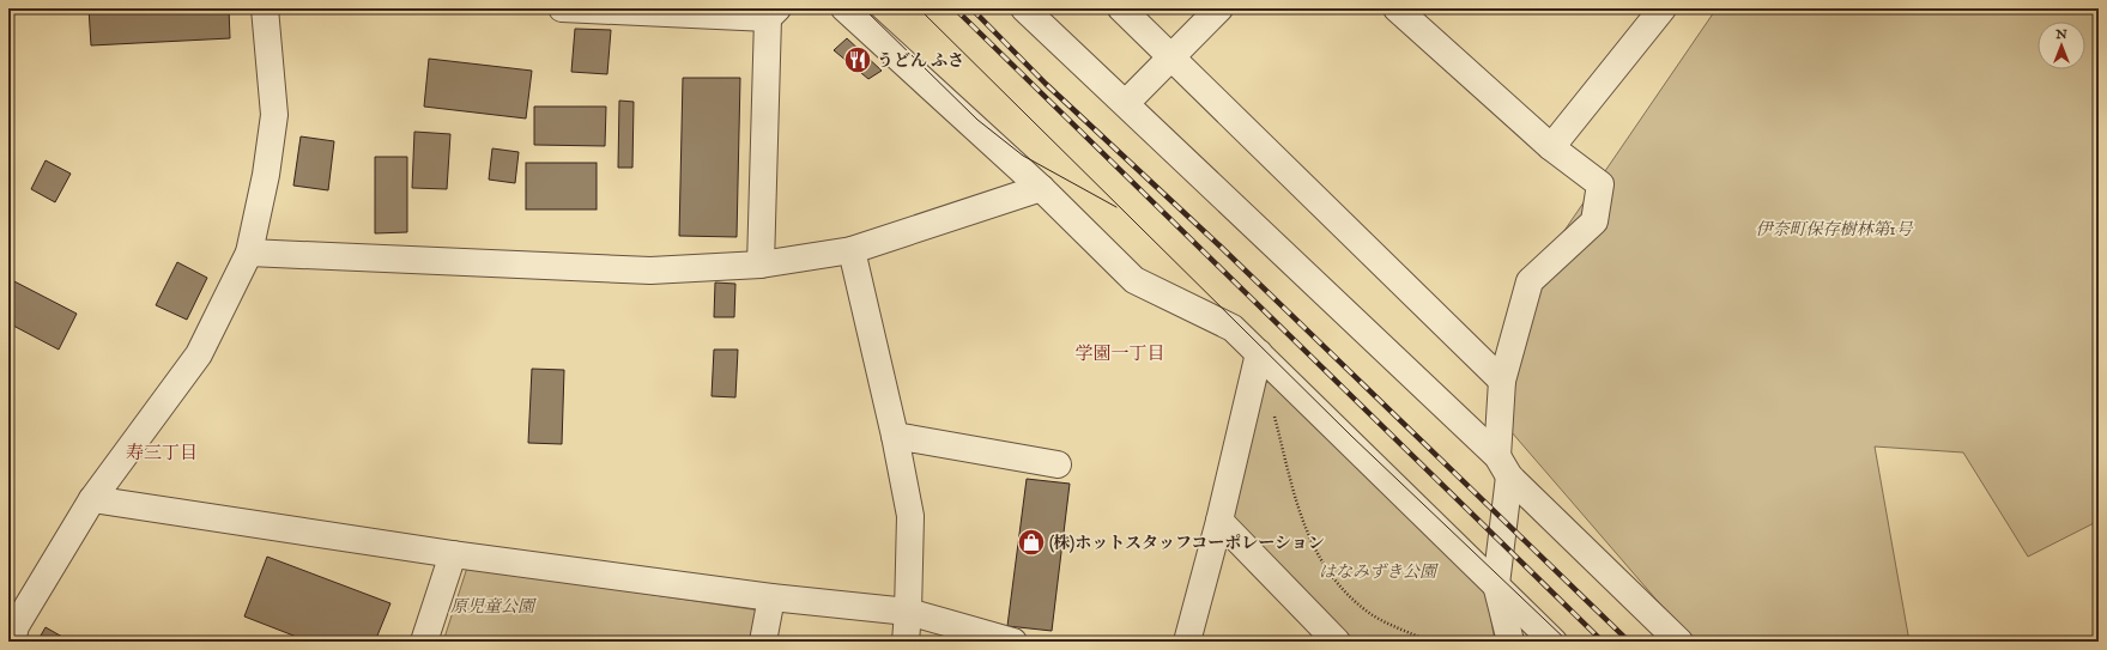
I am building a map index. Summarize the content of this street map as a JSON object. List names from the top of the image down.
{
  "districts": ["学園一丁目", "寿三丁目"],
  "parks": ["伊奈町保存樹林第1号", "はなみずき公園", "原児童公園"],
  "places": {
    "restaurant": ["うどん ふさ"],
    "shop": ["(株)ホットスタッフコーポレーション"]
  },
  "north": "top"
}
